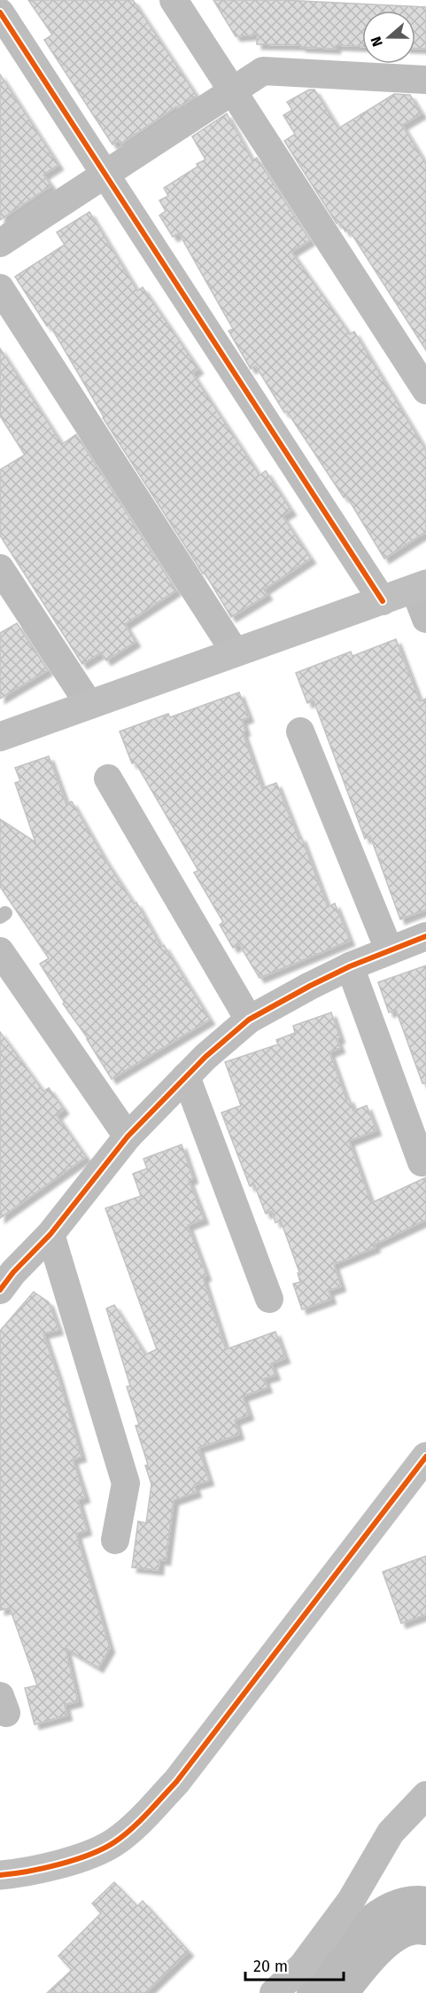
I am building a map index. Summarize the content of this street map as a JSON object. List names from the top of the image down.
{
  "scale_bar": "20 m",
  "north": "left"
}
